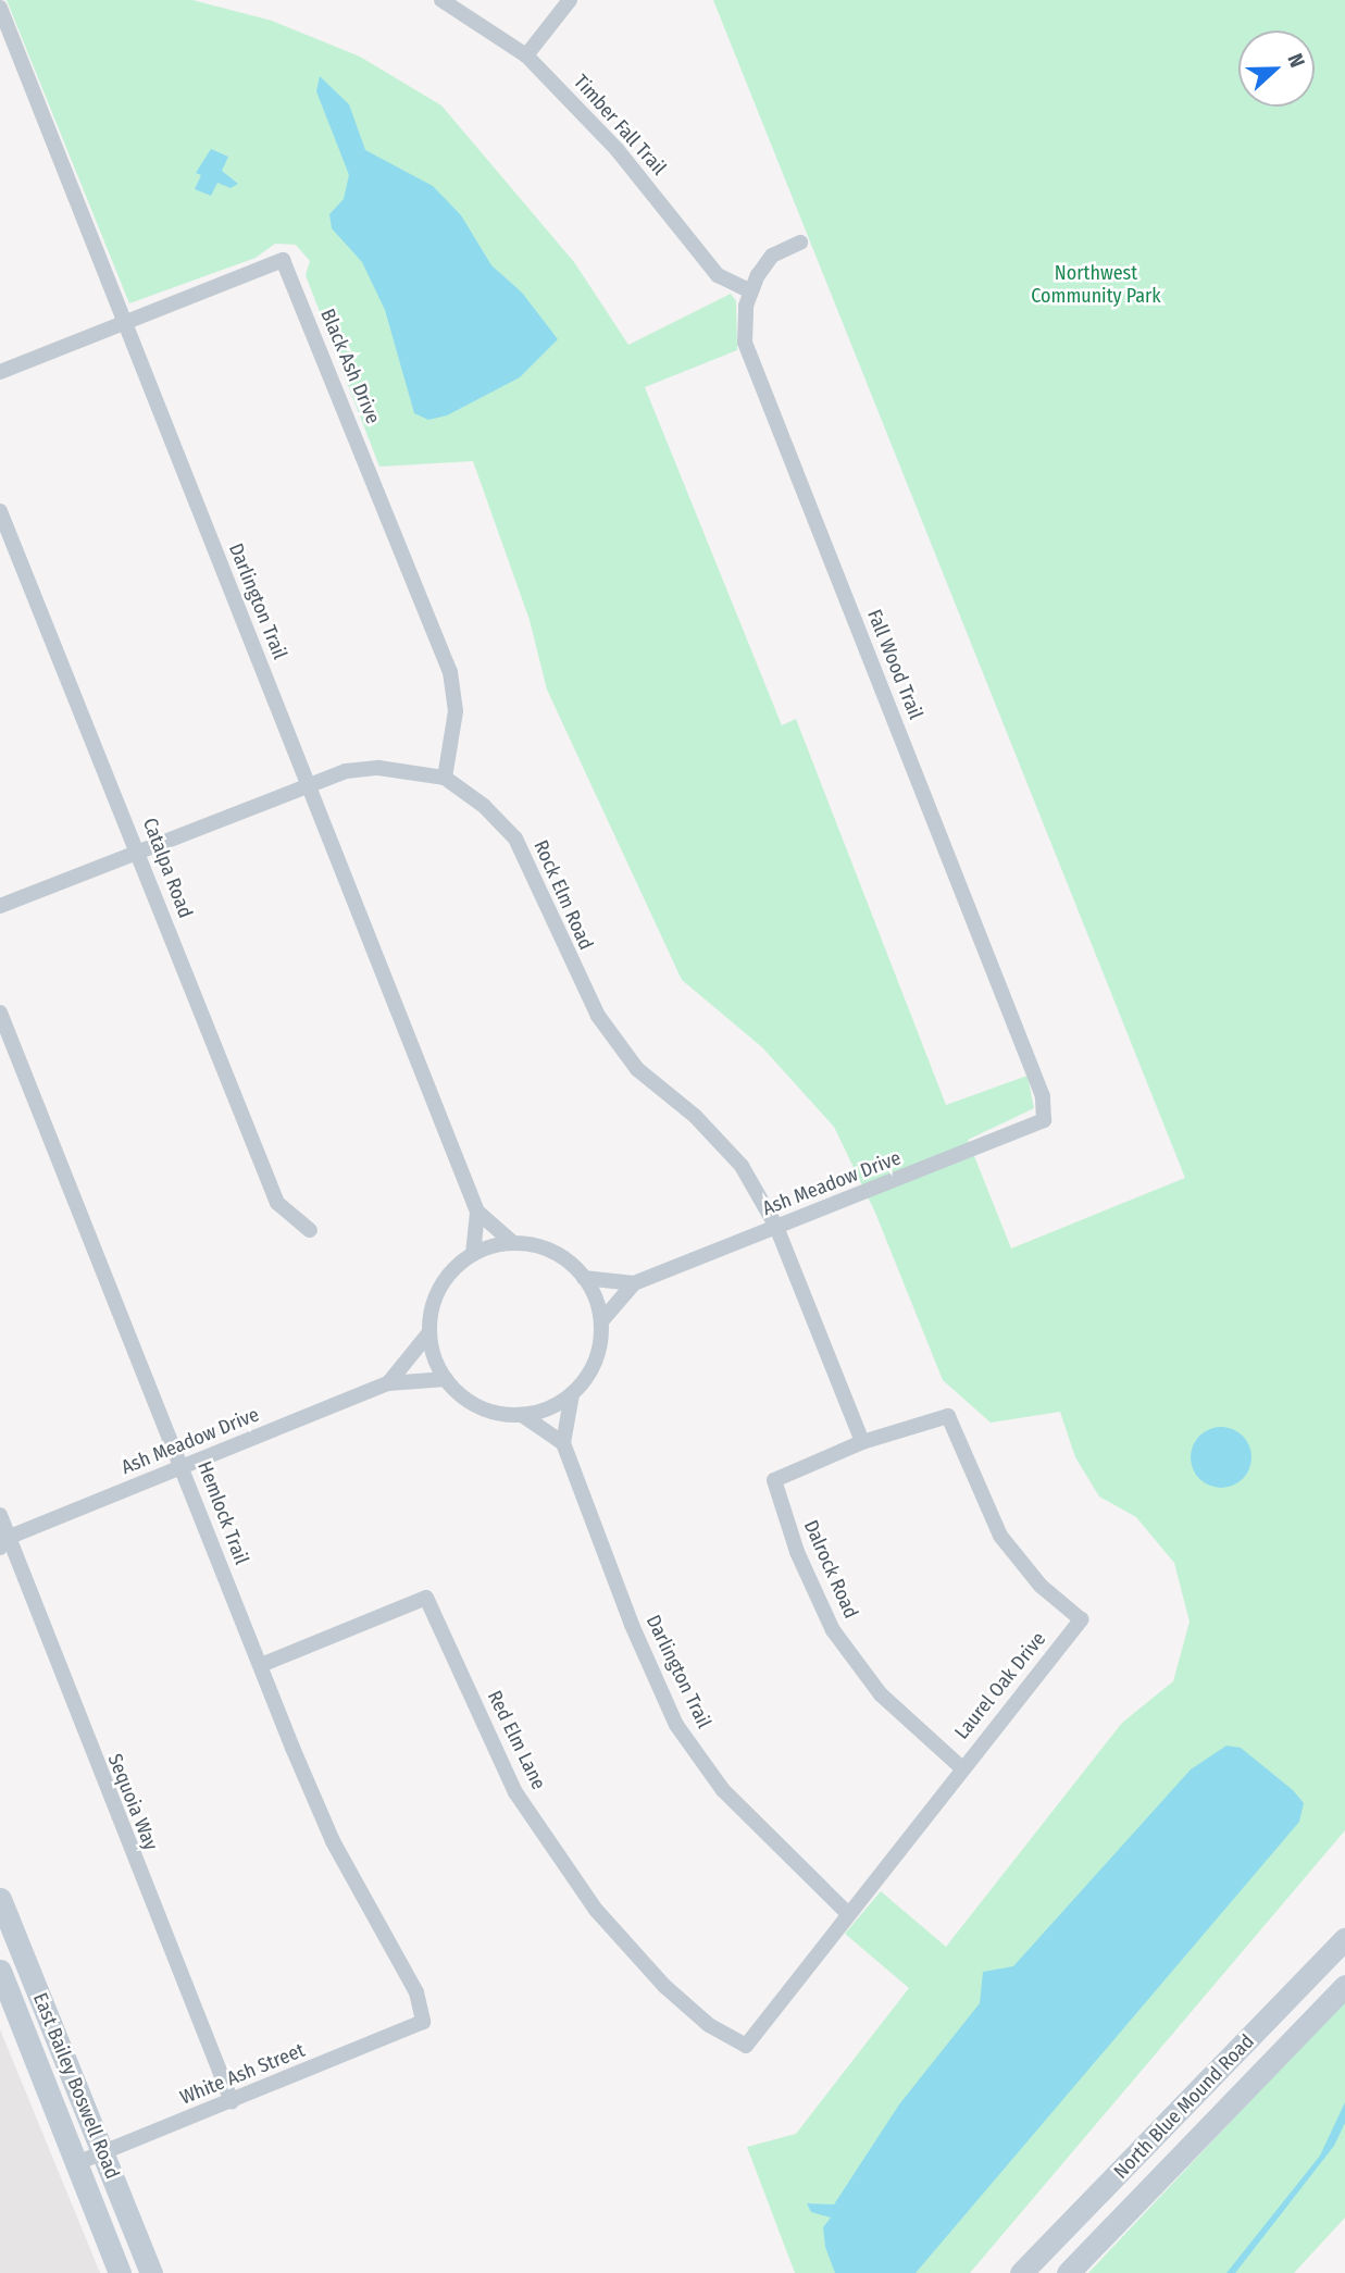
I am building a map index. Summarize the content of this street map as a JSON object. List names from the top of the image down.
{
  "streets": {
    "main road": ["East Bailey Boswell Road", "North Blue Mound Road"],
    "street": [
      "Timber Fall Trail",
      "Black Ash Drive",
      "Darlington Trail",
      "Fall Wood Trail",
      "Catalpa Road",
      "Rock Elm Road",
      "Ash Meadow Drive",
      "Hemlock Trail",
      "Dalrock Road",
      "Laurel Oak Drive",
      "Red Elm Lane",
      "Sequoia Way",
      "White Ash Street"
    ]
  },
  "crossings": [
    ["Timber Fall Trail", "Fall Wood Trail"],
    ["Black Ash Drive", "Darlington Trail"],
    ["Black Ash Drive", "Rock Elm Road"],
    ["Darlington Trail", "Rock Elm Road"],
    ["Darlington Trail", "Ash Meadow Drive"],
    ["Darlington Trail", "Laurel Oak Drive"],
    ["Fall Wood Trail", "Ash Meadow Drive"],
    ["Catalpa Road", "Rock Elm Road"],
    ["Rock Elm Road", "Ash Meadow Drive"],
    ["Rock Elm Road", "Dalrock Road"],
    ["Rock Elm Road", "Laurel Oak Drive"],
    ["Ash Meadow Drive", "Hemlock Trail"],
    ["Ash Meadow Drive", "Sequoia Way"],
    ["Hemlock Trail", "Red Elm Lane"],
    ["Hemlock Trail", "White Ash Street"],
    ["Dalrock Road", "Laurel Oak Drive"],
    ["Laurel Oak Drive", "Red Elm Lane"],
    ["Sequoia Way", "White Ash Street"],
    ["White Ash Street", "East Bailey Boswell Road"]
  ],
  "parks": ["Northwest Community Park"],
  "north": "right"
}
